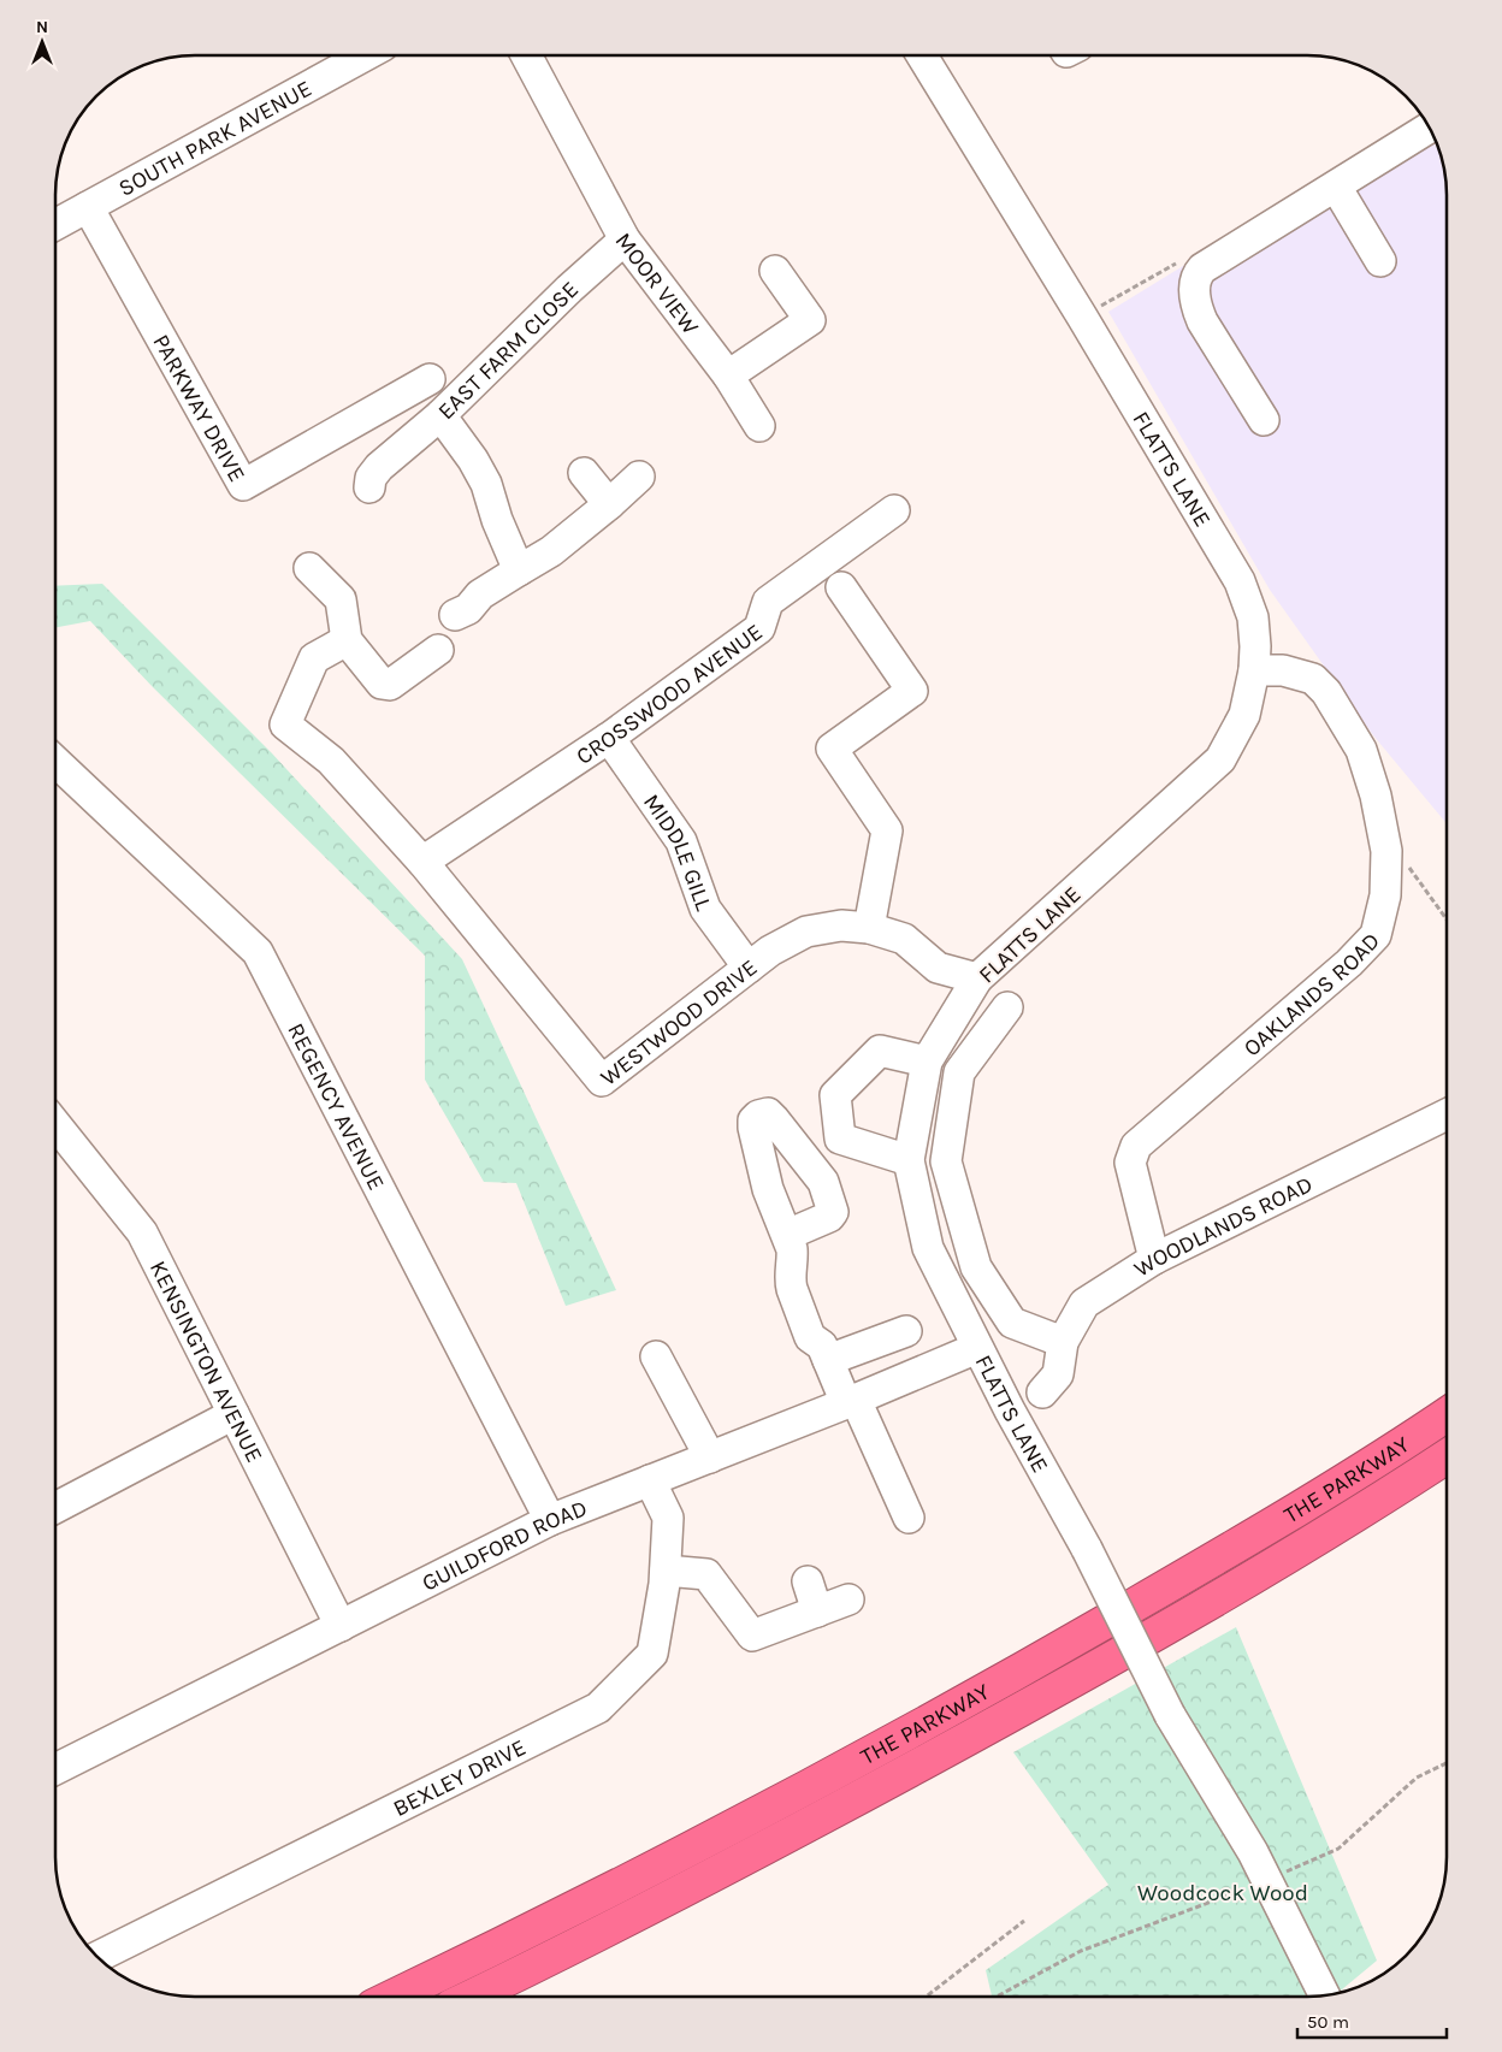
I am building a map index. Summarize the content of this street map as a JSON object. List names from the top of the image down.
{
  "streets": {
    "highway": ["THE PARKWAY"],
    "street": [
      "SOUTH PARK AVENUE",
      "MOOR VIEW",
      "EAST FARM CLOSE",
      "PARKWAY DRIVE",
      "FLATTS LANE",
      "CROSSWOOD AVENUE",
      "MIDDLE GILL",
      "OAKLANDS ROAD",
      "WESTWOOD DRIVE",
      "REGENCY AVENUE",
      "WOODLANDS ROAD",
      "KENSINGTON AVENUE",
      "GUILDFORD ROAD",
      "BEXLEY DRIVE"
    ]
  },
  "crossings": [
    ["SOUTH PARK AVENUE", "PARKWAY DRIVE"],
    ["MOOR VIEW", "EAST FARM CLOSE"],
    ["FLATTS LANE", "OAKLANDS ROAD"],
    ["FLATTS LANE", "WESTWOOD DRIVE"],
    ["FLATTS LANE", "GUILDFORD ROAD"],
    ["CROSSWOOD AVENUE", "MIDDLE GILL"],
    ["CROSSWOOD AVENUE", "WESTWOOD DRIVE"],
    ["MIDDLE GILL", "WESTWOOD DRIVE"],
    ["OAKLANDS ROAD", "WOODLANDS ROAD"],
    ["REGENCY AVENUE", "GUILDFORD ROAD"],
    ["KENSINGTON AVENUE", "GUILDFORD ROAD"],
    ["GUILDFORD ROAD", "BEXLEY DRIVE"]
  ],
  "parks": ["Woodcock Wood"],
  "scale_bar": "50 m",
  "north": "top"
}
